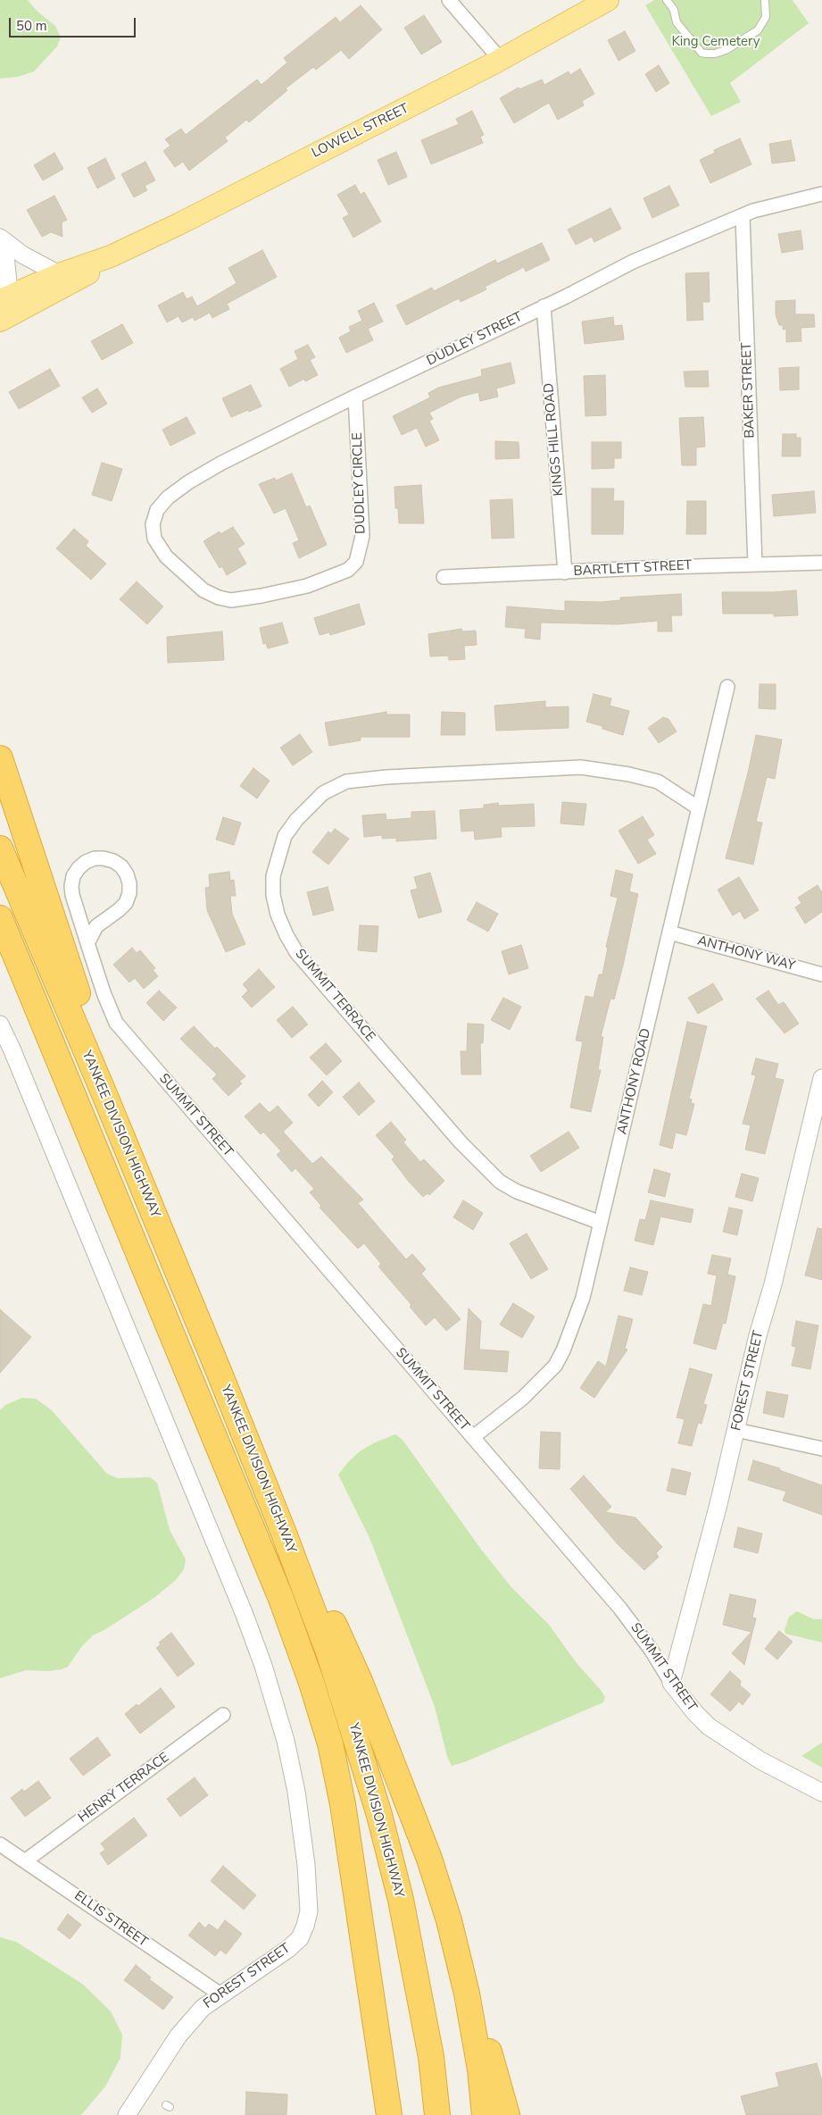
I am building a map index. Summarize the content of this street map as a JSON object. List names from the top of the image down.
{
  "streets": {
    "highway": ["YANKEE DIVISION HIGHWAY"],
    "main road": ["LOWELL STREET"],
    "street": [
      "DUDLEY STREET",
      "BAKER STREET",
      "KINGS HILL ROAD",
      "DUDLEY CIRCLE",
      "BARTLETT STREET",
      "ANTHONY WAY",
      "SUMMIT TERRACE",
      "ANTHONY ROAD",
      "SUMMIT STREET",
      "FOREST STREET",
      "HENRY TERRACE",
      "ELLIS STREET"
    ]
  },
  "crossings": [
    ["DUDLEY STREET", "BAKER STREET"],
    ["DUDLEY STREET", "KINGS HILL ROAD"],
    ["DUDLEY STREET", "DUDLEY CIRCLE"],
    ["BAKER STREET", "BARTLETT STREET"],
    ["KINGS HILL ROAD", "BARTLETT STREET"],
    ["ANTHONY WAY", "ANTHONY ROAD"],
    ["SUMMIT TERRACE", "ANTHONY ROAD"],
    ["ANTHONY ROAD", "SUMMIT STREET"],
    ["SUMMIT STREET", "FOREST STREET"],
    ["FOREST STREET", "ELLIS STREET"],
    ["HENRY TERRACE", "ELLIS STREET"]
  ],
  "parks": ["King Cemetery"],
  "scale_bar": "50 m"
}
